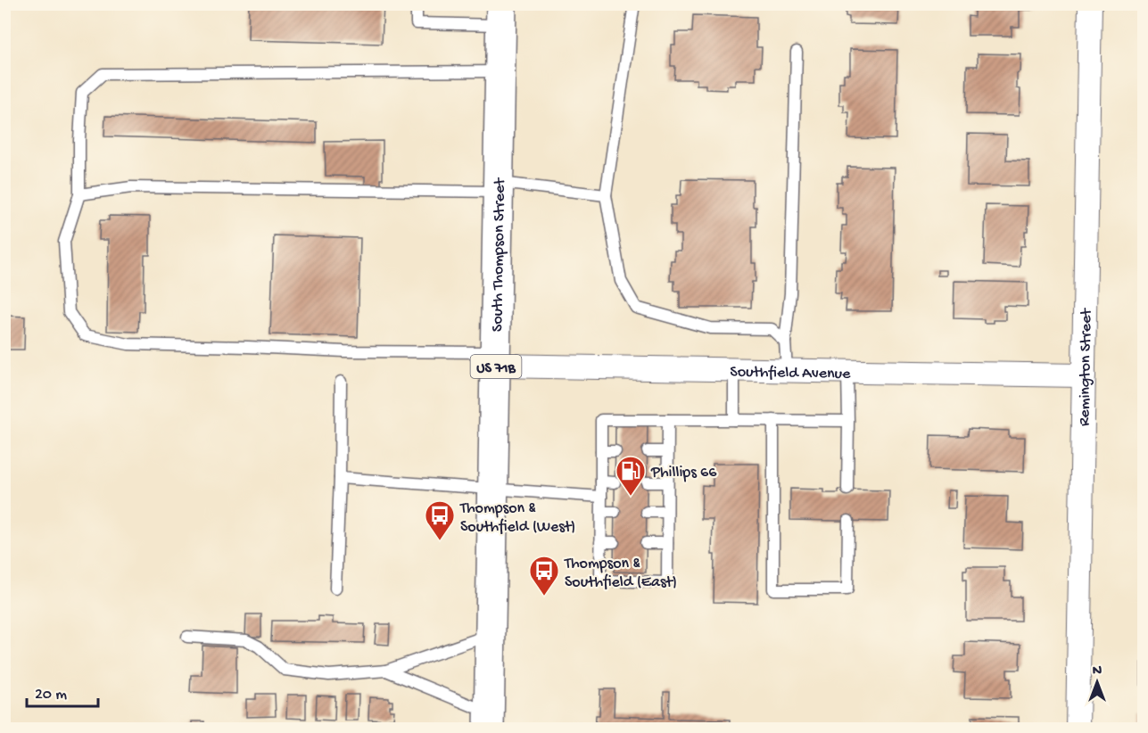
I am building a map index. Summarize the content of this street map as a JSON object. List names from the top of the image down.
{
  "streets": {
    "highway": ["South Thompson Street", "US 71B"],
    "street": ["Remington Street", "Southfield Avenue"]
  },
  "crossings": [
    ["South Thompson Street", "Southfield Avenue"],
    ["Remington Street", "Southfield Avenue"]
  ],
  "places": {
    "fuel station": ["Phillips 66"],
    "bus stop": ["Thompson & Southfield (West)", "Thompson & Southfield (East)"]
  },
  "scale_bar": "20 m",
  "north": "top"
}
